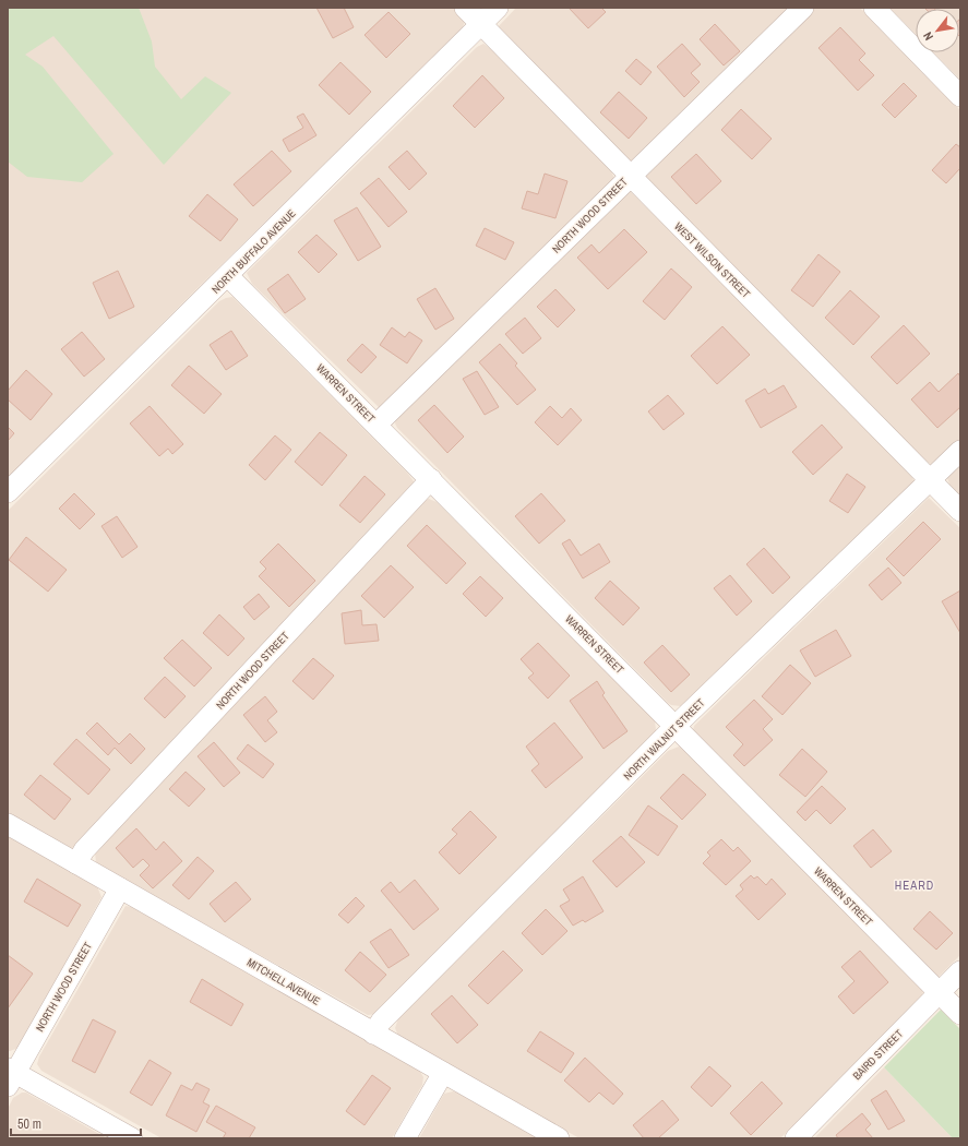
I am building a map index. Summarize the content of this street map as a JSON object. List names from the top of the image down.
{
  "streets": {
    "street": [
      "NORTH WOOD STREET",
      "NORTH BUFFALO AVENUE",
      "WEST WILSON STREET",
      "WARREN STREET",
      "NORTH WALNUT STREET",
      "MITCHELL AVENUE",
      "BAIRD STREET"
    ]
  },
  "crossings": [
    ["NORTH WOOD STREET", "WEST WILSON STREET"],
    ["NORTH WOOD STREET", "WARREN STREET"],
    ["NORTH WOOD STREET", "MITCHELL AVENUE"],
    ["NORTH BUFFALO AVENUE", "WEST WILSON STREET"],
    ["NORTH BUFFALO AVENUE", "WARREN STREET"],
    ["WEST WILSON STREET", "NORTH WALNUT STREET"],
    ["WARREN STREET", "NORTH WALNUT STREET"],
    ["WARREN STREET", "BAIRD STREET"],
    ["NORTH WALNUT STREET", "MITCHELL AVENUE"]
  ],
  "districts": ["HEARD"],
  "scale_bar": "50 m",
  "north": "bottom left"
}
